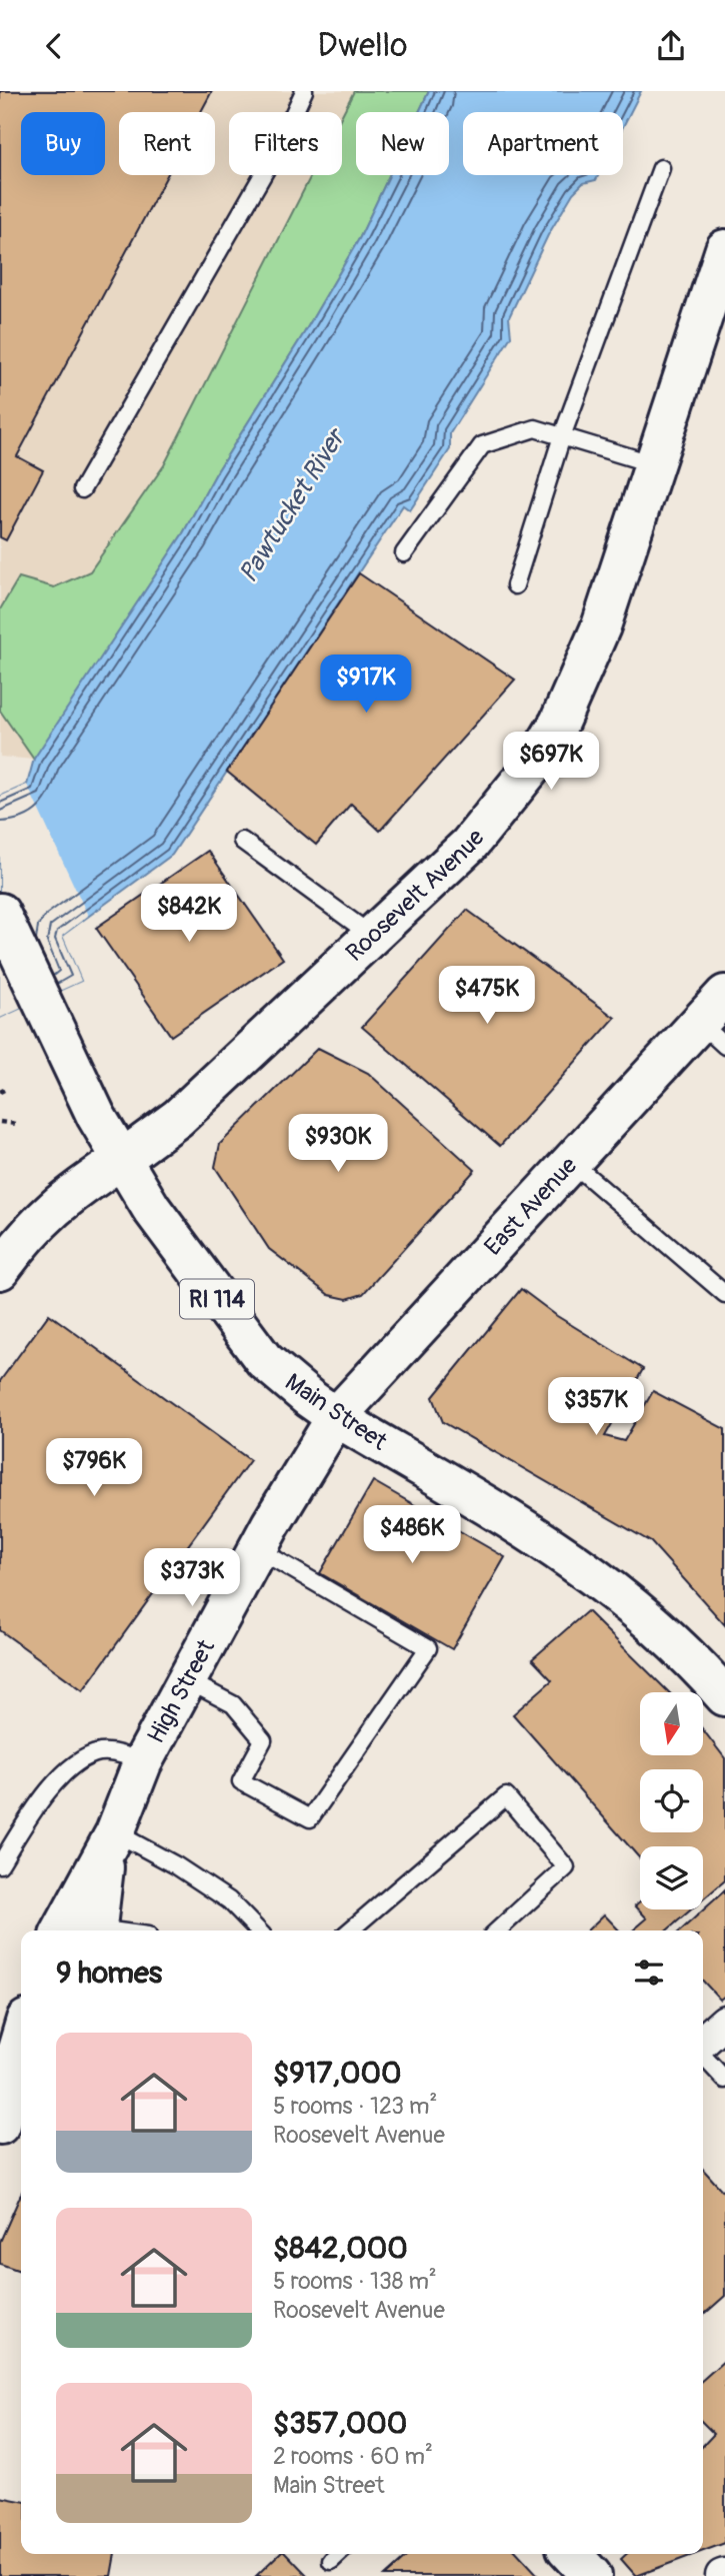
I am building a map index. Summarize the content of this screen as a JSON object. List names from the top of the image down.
{
  "streets": {
    "main road": [
      "Roosevelt Avenue",
      "East Avenue",
      "RI 114",
      "Main Street",
      "High Street"
    ]
  },
  "crossings": [
    ["Roosevelt Avenue", "Main Street"],
    ["East Avenue", "Main Street"],
    ["East Avenue", "High Street"],
    ["Main Street", "High Street"]
  ],
  "water": ["Pawtucket River"],
  "north": "bottom",
  "page": {
    "header": "Dwello",
    "chip": [
      "Buy",
      "Rent",
      "Filters",
      "New",
      "Apartment"
    ],
    "price": [
      "$917K",
      "$697K",
      "$842K",
      "$475K",
      "$930K",
      "$357K",
      "$796K",
      "$486K",
      "$373K"
    ],
    "heading": "9 homes",
    "list": [
      {
        "name": "$917,000",
        "note": "5 rooms · 123 m² · Roosevelt Avenue"
      },
      {
        "name": "$842,000",
        "note": "5 rooms · 138 m² · Roosevelt Avenue"
      },
      {
        "name": "$357,000",
        "note": "2 rooms · 60 m² · Main Street"
      }
    ]
  }
}
